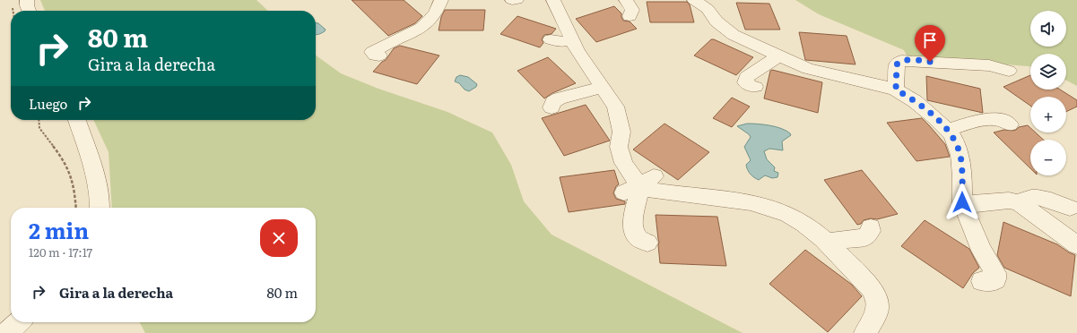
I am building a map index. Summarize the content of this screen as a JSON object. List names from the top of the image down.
{
  "page": {
    "map_buttons": ["+", "−"],
    "turn": ["80 m", "Gira a la derecha"],
    "then": "Luego",
    "heading": ["2 min", "120 m · 17:17"],
    "list": [
      {
        "name": "Gira a la derecha",
        "value": "80 m"
      }
    ]
  }
}
